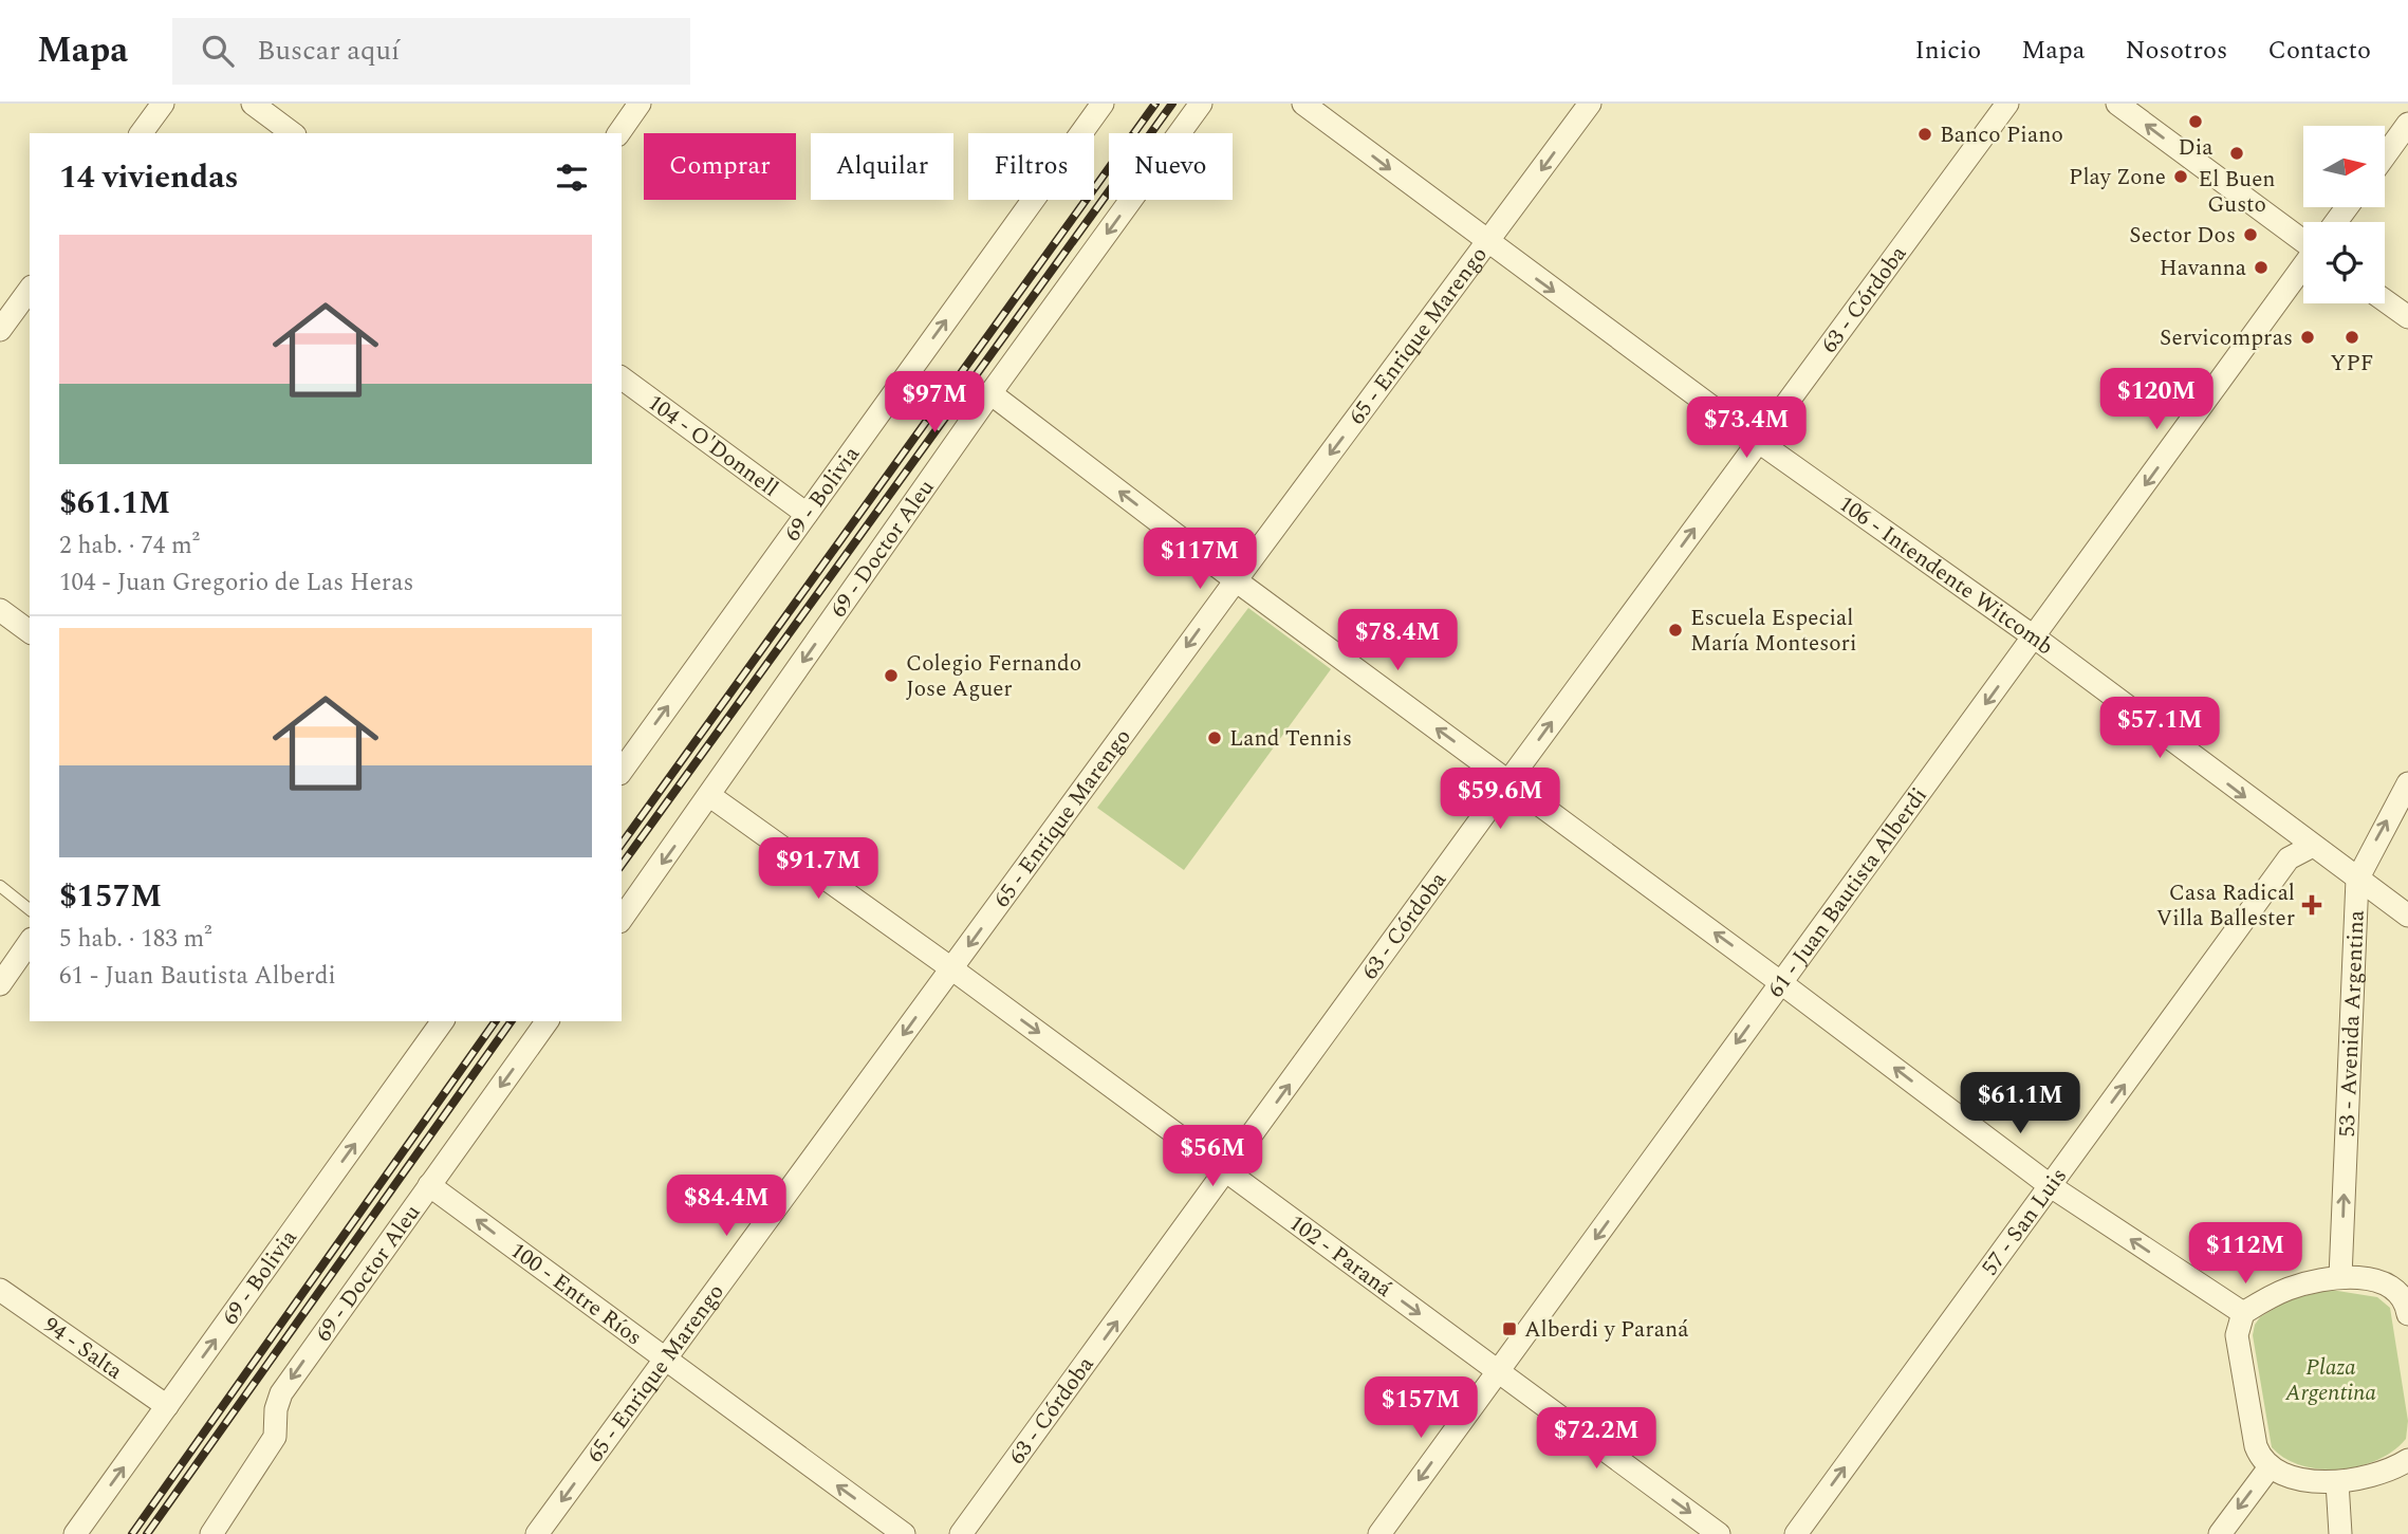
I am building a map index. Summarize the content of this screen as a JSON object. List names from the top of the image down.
{
  "streets": {
    "street": [
      "63 - Córdoba",
      "65 - Enrique Marengo",
      "104 - O'Donnell",
      "69 - Bolivia",
      "69 - Doctor Aleu",
      "106 - Intendente Witcomb",
      "61 - Juan Bautista Alberdi",
      "53 - Avenida Argentina",
      "57 - San Luis",
      "102 - Paraná",
      "100 - Entre Ríos",
      "94 - Salta"
    ]
  },
  "crossings": [
    ["63 - Córdoba", "106 - Intendente Witcomb"],
    ["63 - Córdoba", "102 - Paraná"],
    ["65 - Enrique Marengo", "106 - Intendente Witcomb"],
    ["65 - Enrique Marengo", "102 - Paraná"],
    ["65 - Enrique Marengo", "100 - Entre Ríos"],
    ["104 - O'Donnell", "69 - Bolivia"],
    ["69 - Bolivia", "94 - Salta"],
    ["69 - Doctor Aleu", "102 - Paraná"],
    ["69 - Doctor Aleu", "100 - Entre Ríos"],
    ["106 - Intendente Witcomb", "61 - Juan Bautista Alberdi"],
    ["106 - Intendente Witcomb", "53 - Avenida Argentina"],
    ["106 - Intendente Witcomb", "57 - San Luis"],
    ["61 - Juan Bautista Alberdi", "102 - Paraná"]
  ],
  "one_way": [
    "63 - Córdoba",
    "65 - Enrique Marengo",
    "69 - Bolivia",
    "69 - Doctor Aleu",
    "106 - Intendente Witcomb",
    "61 - Juan Bautista Alberdi",
    "53 - Avenida Argentina",
    "57 - San Luis",
    "102 - Paraná",
    "100 - Entre Ríos"
  ],
  "parks": ["Plaza Argentina"],
  "places": {
    "other": [
      "Dia",
      "Banco Piano",
      "El Buen Gusto",
      "Play Zone",
      "Sector Dos",
      "Havanna",
      "Servicompras",
      "YPF",
      "Escuela Especial María Montesori",
      "Colegio Fernando Jose Aguer",
      "Land Tennis"
    ],
    "health": ["Casa Radical Villa Ballester"],
    "transit": ["Alberdi y Paraná"]
  },
  "north": "right",
  "page": {
    "header": "Mapa",
    "search": "Buscar aquí",
    "nav": [
      "Inicio",
      "Mapa",
      "Nosotros",
      "Contacto"
    ],
    "chip": [
      "Comprar",
      "Alquilar",
      "Filtros",
      "Nuevo"
    ],
    "heading": "14 viviendas",
    "list": [
      {
        "name": "$61.1M",
        "note": "2 hab. · 74 m² · 104 - Juan Gregorio de Las Heras"
      },
      {
        "name": "$157M",
        "note": "5 hab. · 183 m² · 61 - Juan Bautista Alberdi"
      }
    ],
    "price": [
      "$120M",
      "$97M",
      "$73.4M",
      "$117M",
      "$78.4M",
      "$57.1M",
      "$59.6M",
      "$91.7M",
      "$61.1M",
      "$56M",
      "$84.4M",
      "$112M",
      "$157M",
      "$72.2M"
    ]
  }
}
